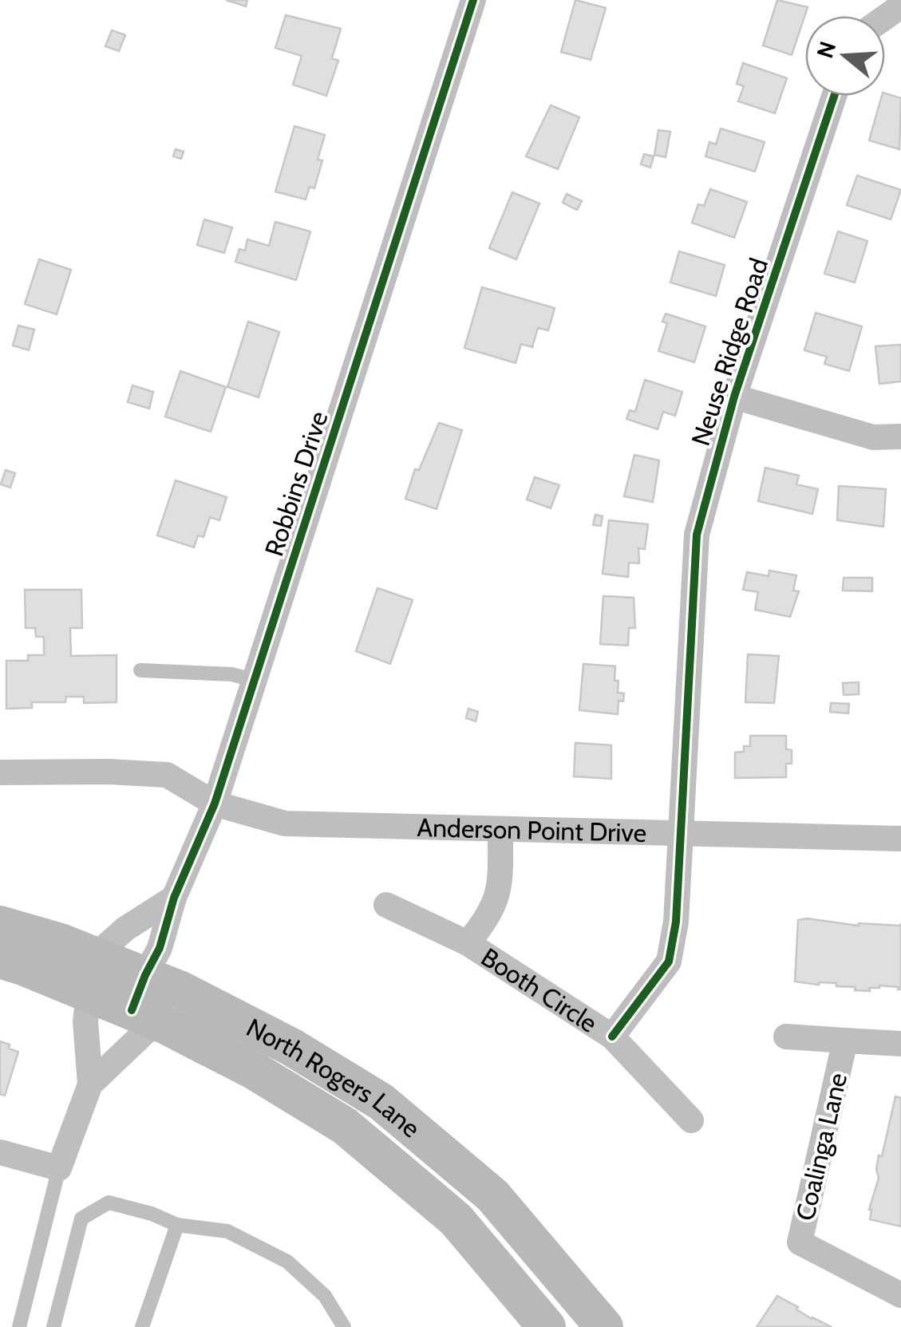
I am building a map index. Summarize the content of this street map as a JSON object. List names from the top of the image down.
{
  "streets": {
    "street": [
      "Neuse Ridge Road",
      "Robbins Drive",
      "Anderson Point Drive",
      "Booth Circle",
      "North Rogers Lane",
      "Coalinga Lane"
    ]
  },
  "crossings": [
    ["Neuse Ridge Road", "Anderson Point Drive"],
    ["Neuse Ridge Road", "Booth Circle"],
    ["Robbins Drive", "Anderson Point Drive"],
    ["Robbins Drive", "North Rogers Lane"],
    ["Anderson Point Drive", "Booth Circle"]
  ],
  "north": "left"
}
